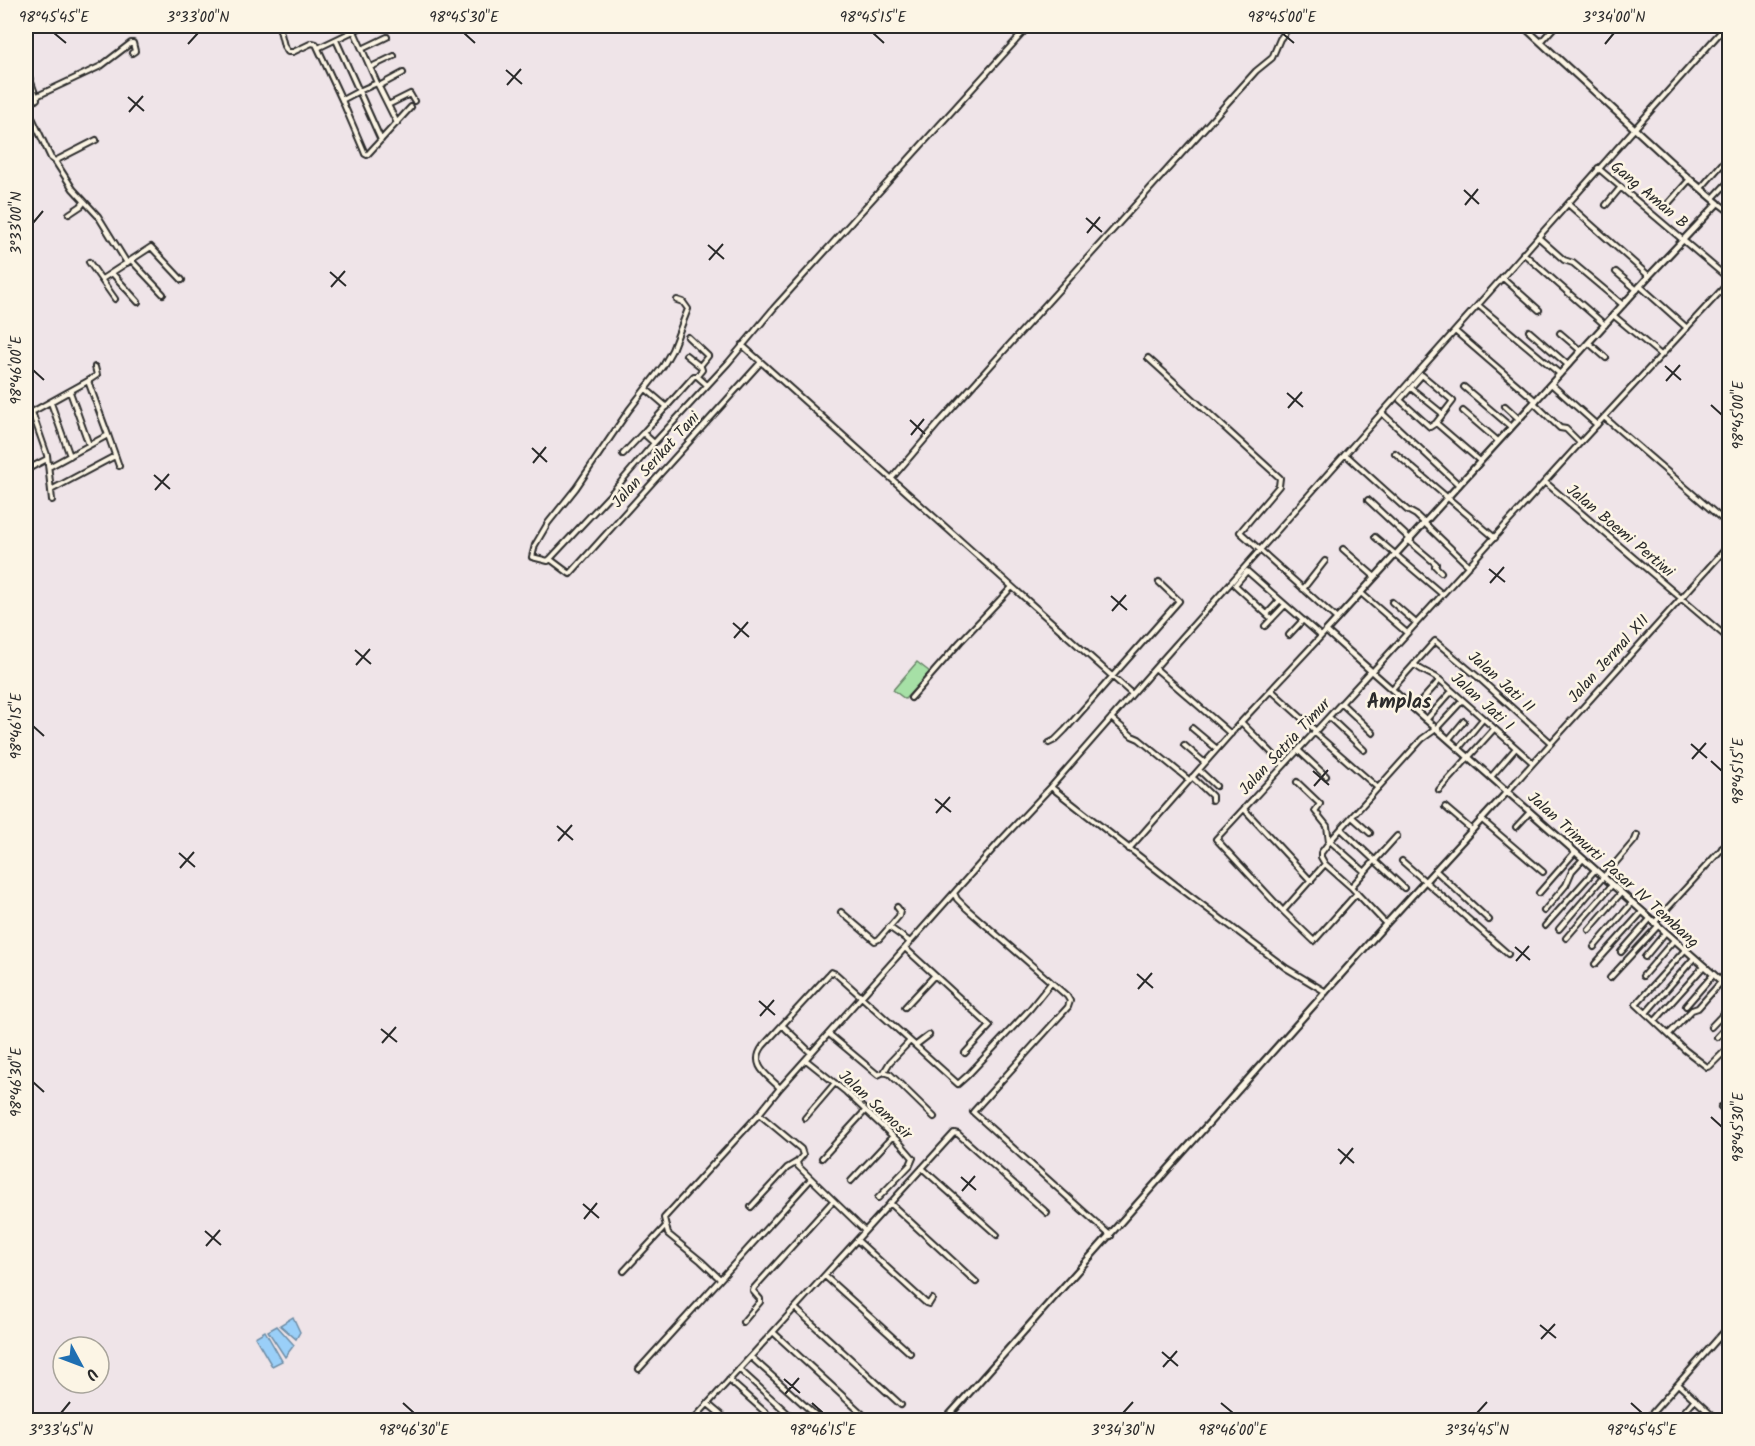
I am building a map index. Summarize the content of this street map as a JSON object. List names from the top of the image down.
{
  "streets": {
    "street": [
      "Gang Aman B",
      "Jalan Serikat Tani",
      "Jalan Boemi Pertiwi",
      "Jalan Jermal XII",
      "Jalan Jati II",
      "Jalan Jati I",
      "Jalan Satria Timur",
      "Jalan Trimurti Pasar IV Tembang",
      "Jalan Samosir"
    ]
  },
  "crossings": [
    ["Gang Aman B", "Jalan Satria Timur"],
    ["Jalan Boemi Pertiwi", "Jalan Jermal XII"],
    ["Jalan Boemi Pertiwi", "Jalan Satria Timur"],
    ["Jalan Jermal XII", "Jalan Jati II"],
    ["Jalan Jermal XII", "Jalan Jati I"],
    ["Jalan Jermal XII", "Jalan Trimurti Pasar IV Tembang"],
    ["Jalan Jati II", "Jalan Jati I"],
    ["Jalan Satria Timur", "Jalan Trimurti Pasar IV Tembang"]
  ],
  "districts": ["Amplas"],
  "north": "bottom right",
  "coordinates": [
    "98°45'45\"E",
    "3°33'00\"N",
    "98°45'30\"E",
    "98°45'15\"E",
    "98°45'00\"E",
    "3°34'00\"N",
    "98°46'00\"E",
    "98°46'15\"E",
    "98°46'30\"E",
    "3°33'45\"N",
    "3°34'30\"N",
    "3°34'45\"N"
  ]
}
